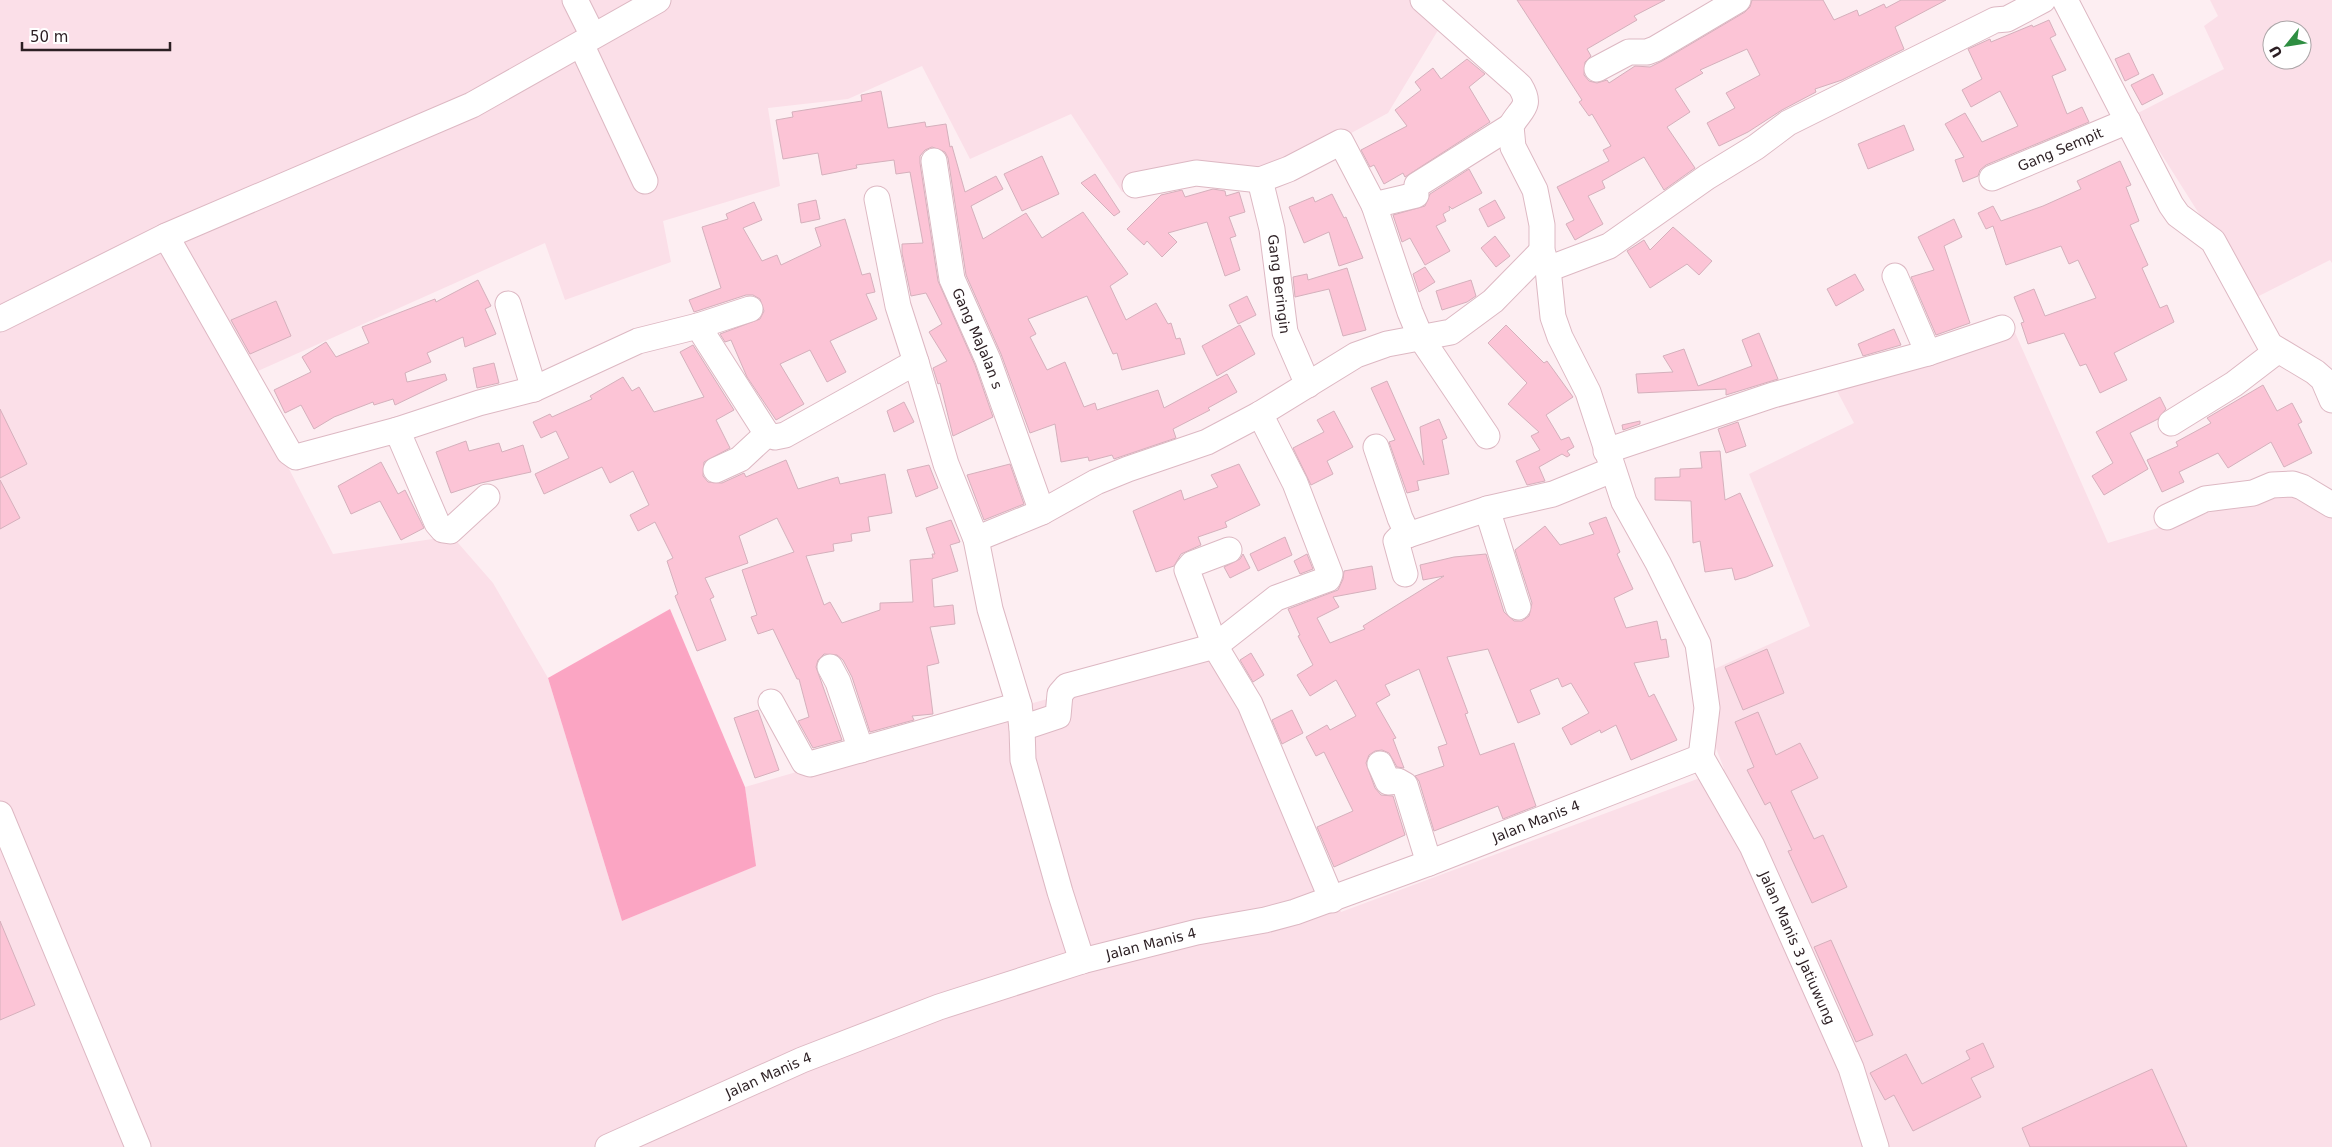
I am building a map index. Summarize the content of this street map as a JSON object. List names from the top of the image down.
{
  "streets": {
    "street": [
      "Gang Sempit",
      "Gang Beringin",
      "Gang MaJalan s",
      "Jalan Manis 4",
      "Jalan Manis 3 Jatiuwung"
    ]
  },
  "crossings": [
    ["Jalan Manis 4", "Jalan Manis 3 Jatiuwung"]
  ],
  "scale_bar": "50 m",
  "north": "bottom left"
}
